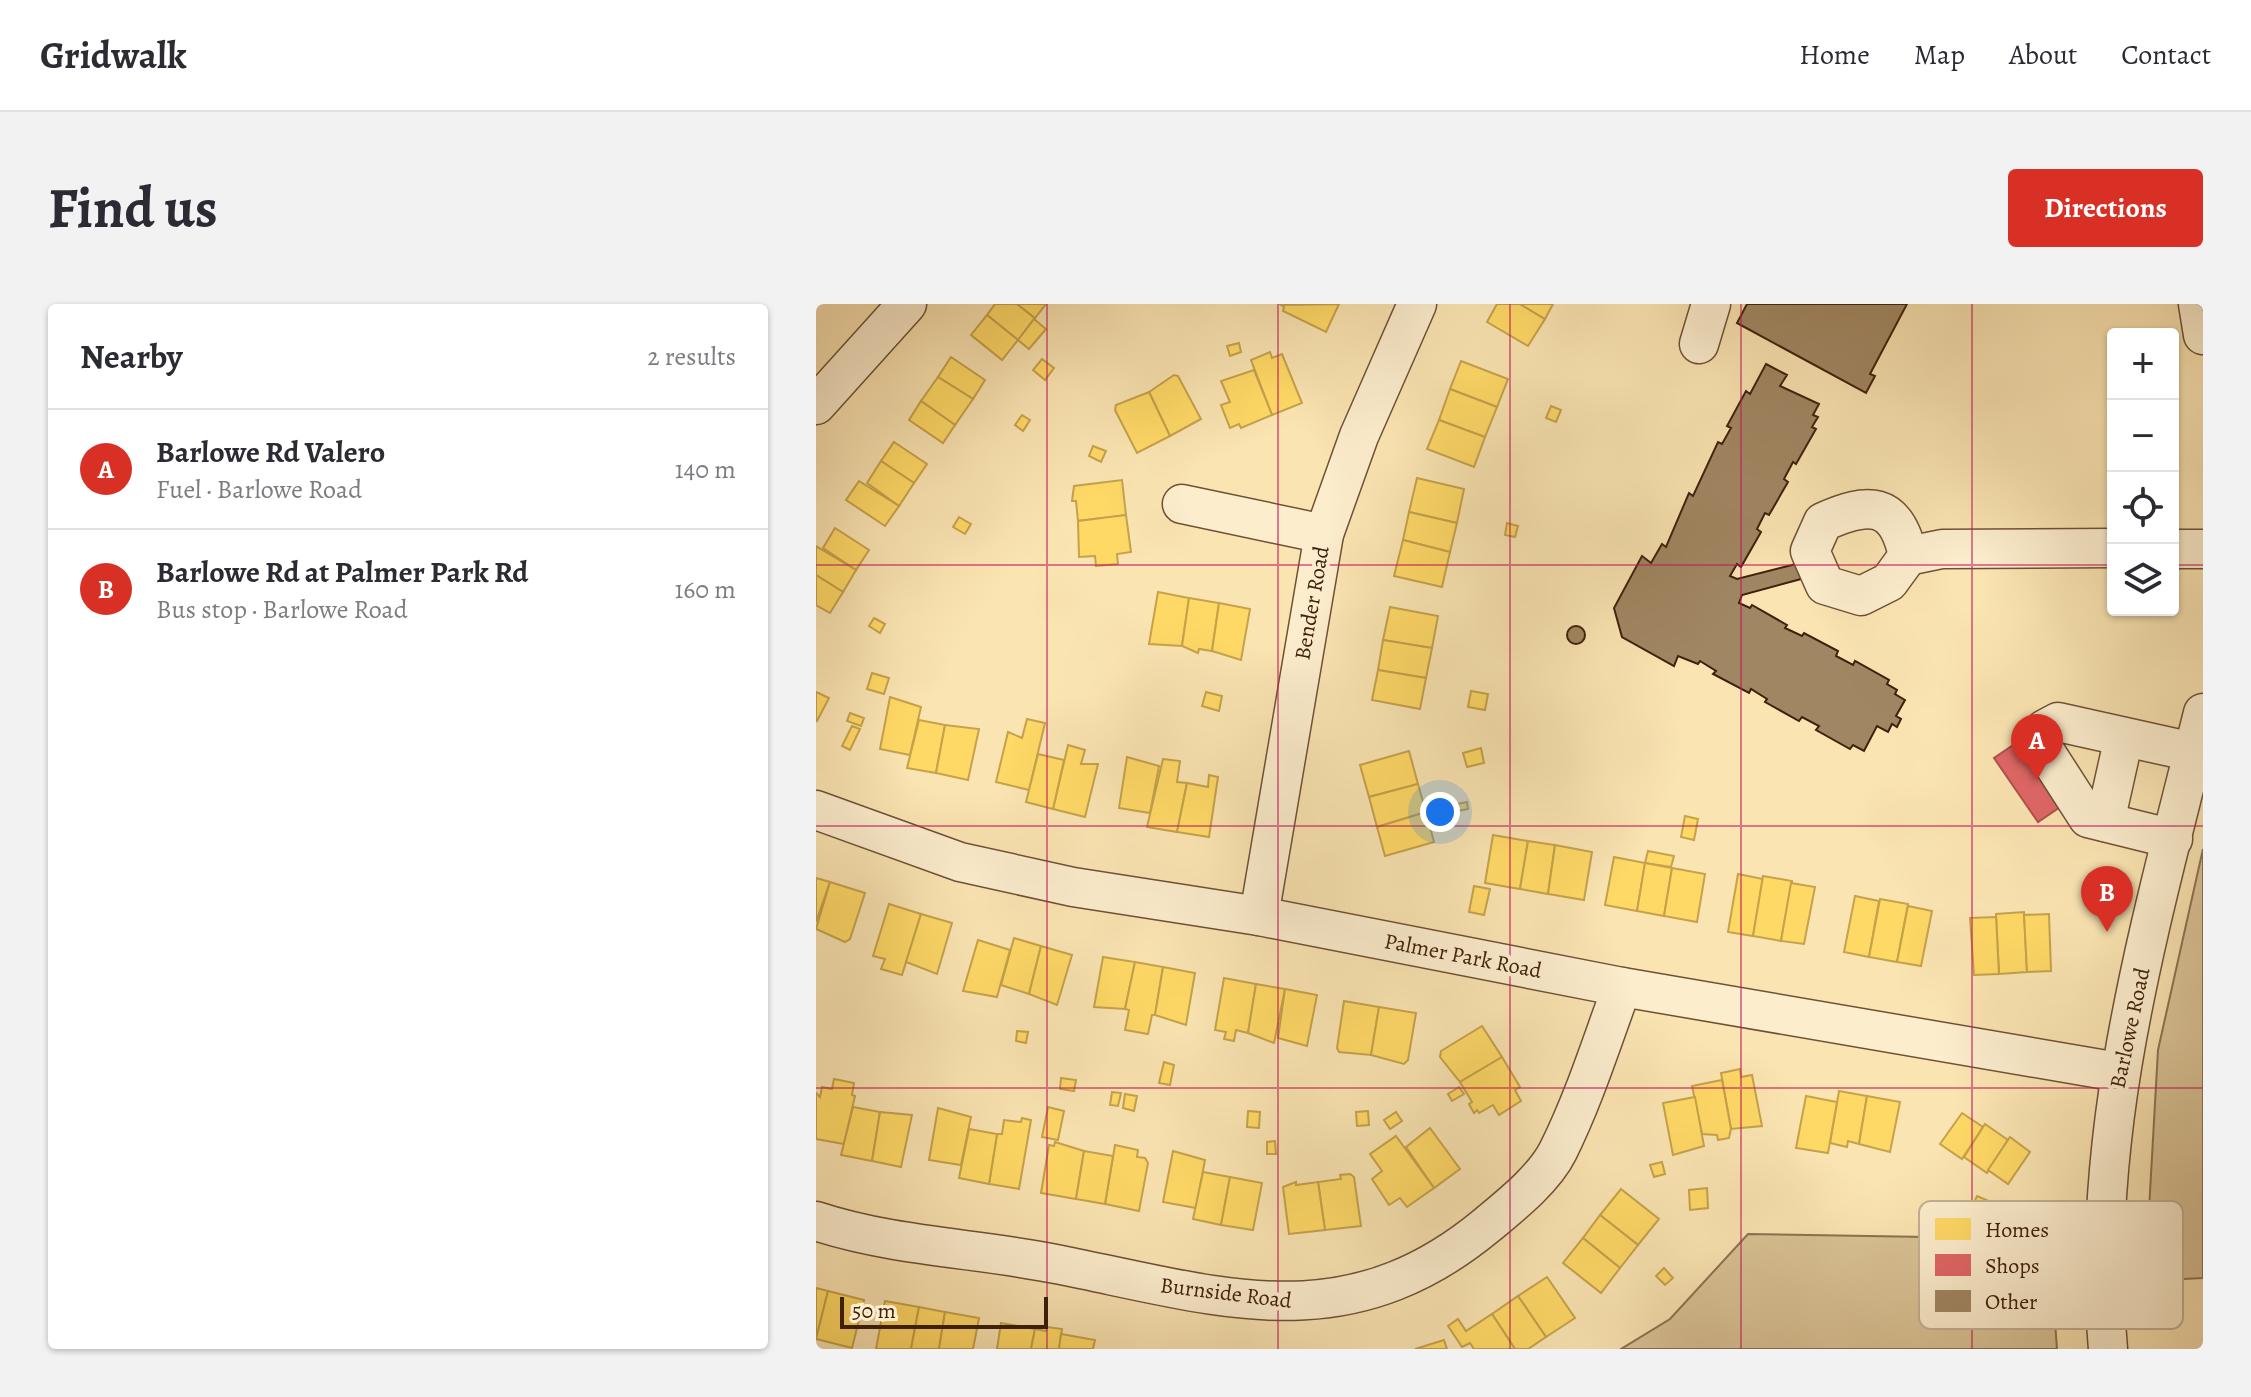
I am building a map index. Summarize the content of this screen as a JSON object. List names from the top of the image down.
{
  "streets": {
    "street": [
      "Bender Road",
      "Palmer Park Road",
      "Barlowe Road",
      "Burnside Road"
    ]
  },
  "crossings": [
    ["Bender Road", "Palmer Park Road"],
    ["Palmer Park Road", "Barlowe Road"],
    ["Palmer Park Road", "Burnside Road"]
  ],
  "legend": ["Homes", "Shops", "Other"],
  "scale_bar": "50 m",
  "page": {
    "header": "Gridwalk",
    "nav": [
      "Home",
      "Map",
      "About",
      "Contact"
    ],
    "buttons": "Directions",
    "title": "Find us",
    "heading": ["Nearby", "2 results"],
    "map_buttons": ["+", "−"],
    "list": [
      {
        "mark": "A",
        "name": "Barlowe Rd Valero",
        "note": "Fuel · Barlowe Road",
        "value": "140 m"
      },
      {
        "mark": "B",
        "name": "Barlowe Rd at Palmer Park Rd",
        "note": "Bus stop · Barlowe Road",
        "value": "160 m"
      }
    ],
    "pins": ["A", "B"],
    "scale": "50 m"
  }
}
